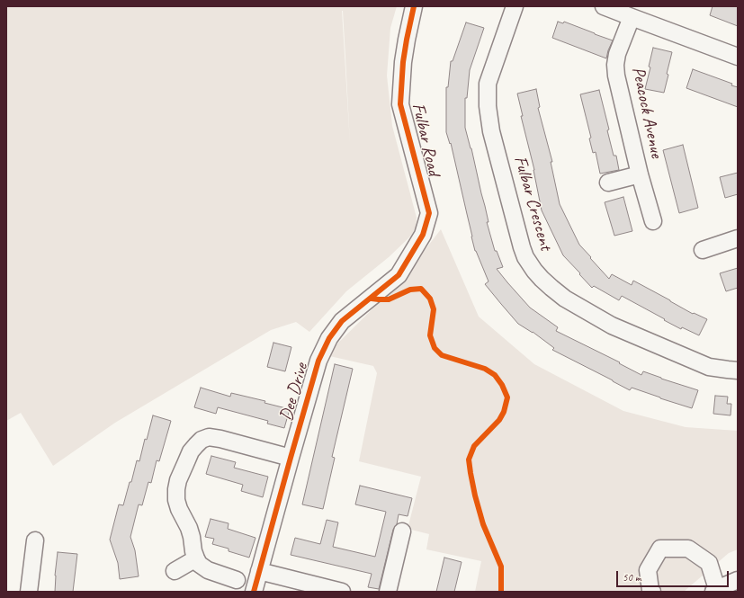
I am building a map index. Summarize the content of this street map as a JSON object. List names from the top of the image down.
{
  "streets": {
    "street": [
      "Peacock Avenue",
      "Fulbar Road",
      "Fulbar Crescent",
      "Dee Drive"
    ]
  },
  "crossings": [
    ["Fulbar Road", "Dee Drive"]
  ],
  "scale_bar": "50 m"
}
